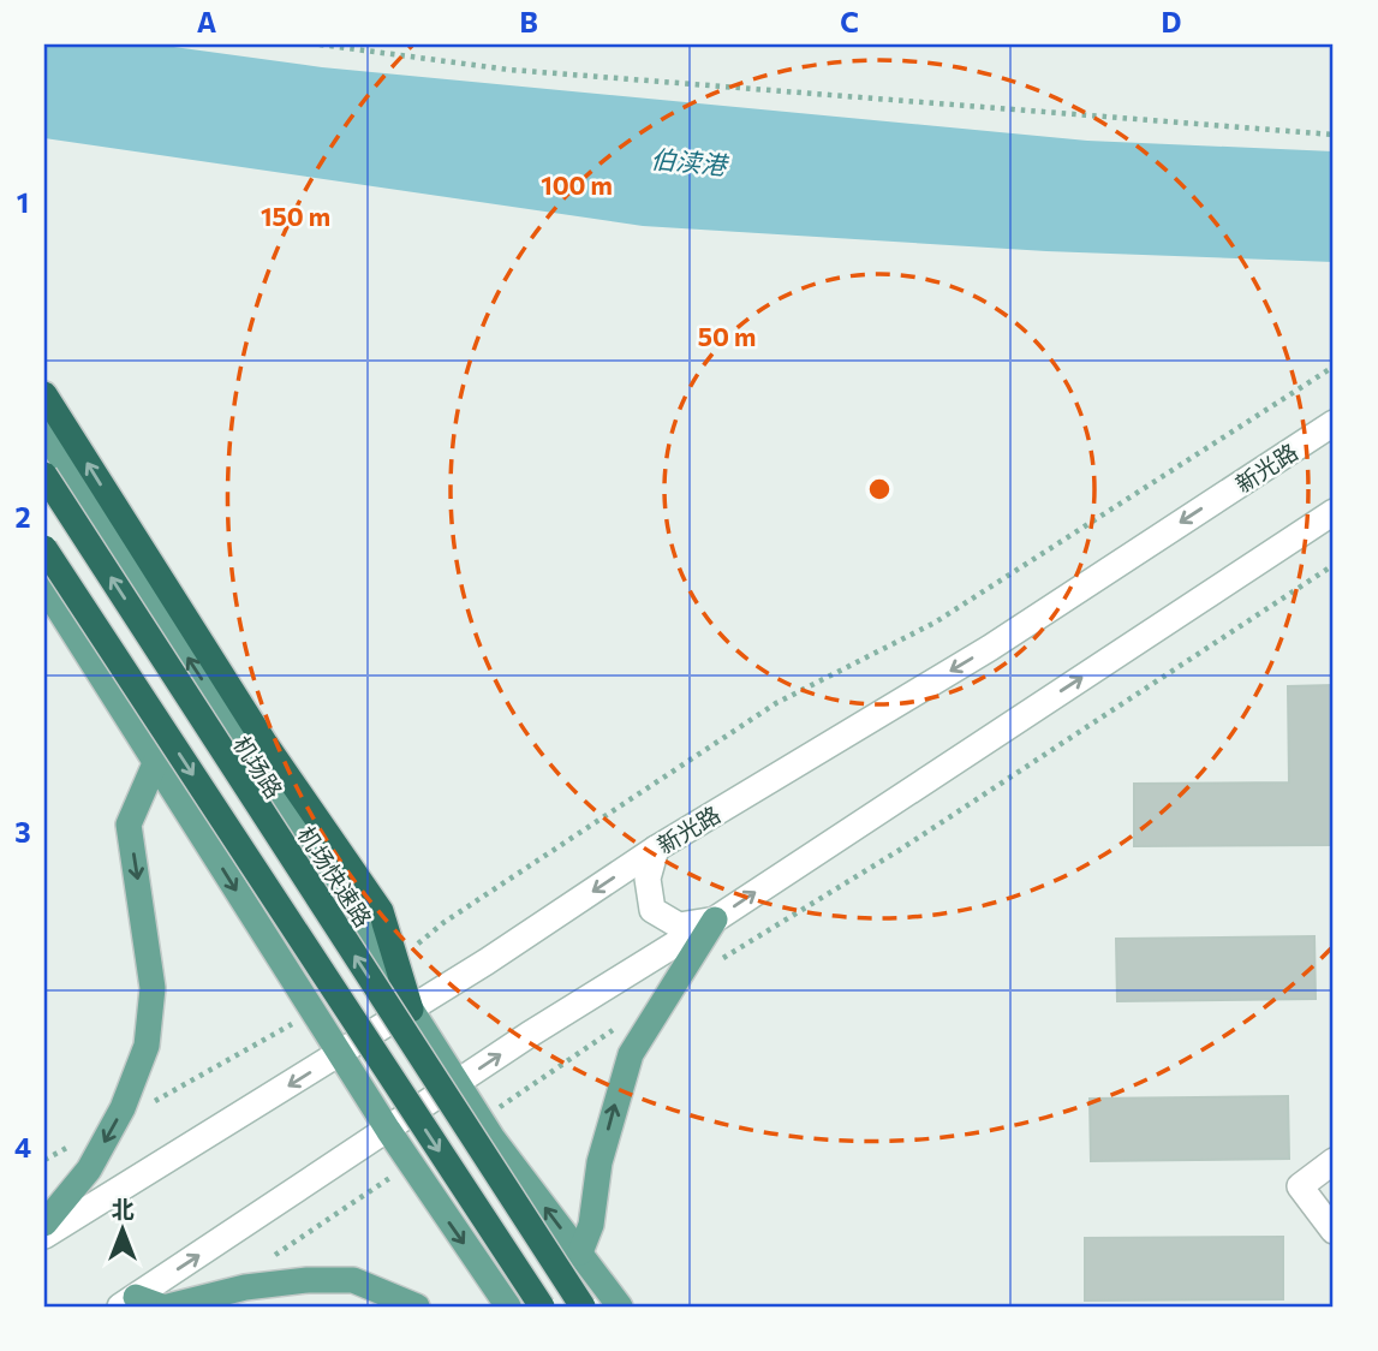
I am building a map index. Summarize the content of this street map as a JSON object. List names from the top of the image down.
{
  "streets": {
    "highway": ["机场快速路"],
    "main road": ["新光路", "机场路"]
  },
  "crossings": [
    ["新光路", "机场路"]
  ],
  "water": ["伯渎港"],
  "north": "top",
  "grid": {
    "columns": [
      "A",
      "B",
      "C",
      "D"
    ],
    "rows": [
      "1",
      "2",
      "3",
      "4"
    ]
  },
  "rings": ["100 m", "150 m", "50 m"]
}
